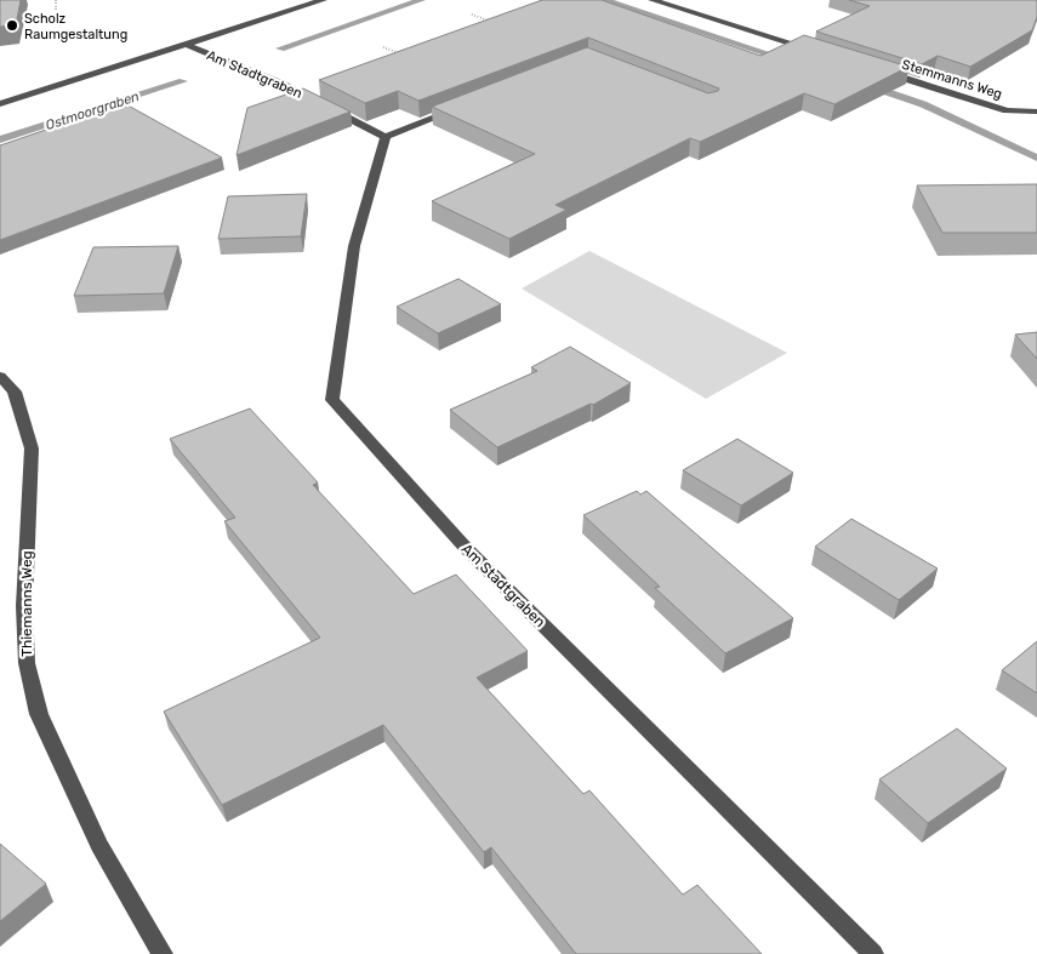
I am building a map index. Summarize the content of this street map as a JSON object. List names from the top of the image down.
{
  "streets": {
    "street": ["Am Stadtgraben", "Stemmanns Weg", "Thiemanns Weg"]
  },
  "water": ["Ostmoorgraben"],
  "places": ["Scholz Raumgestaltung"]
}
